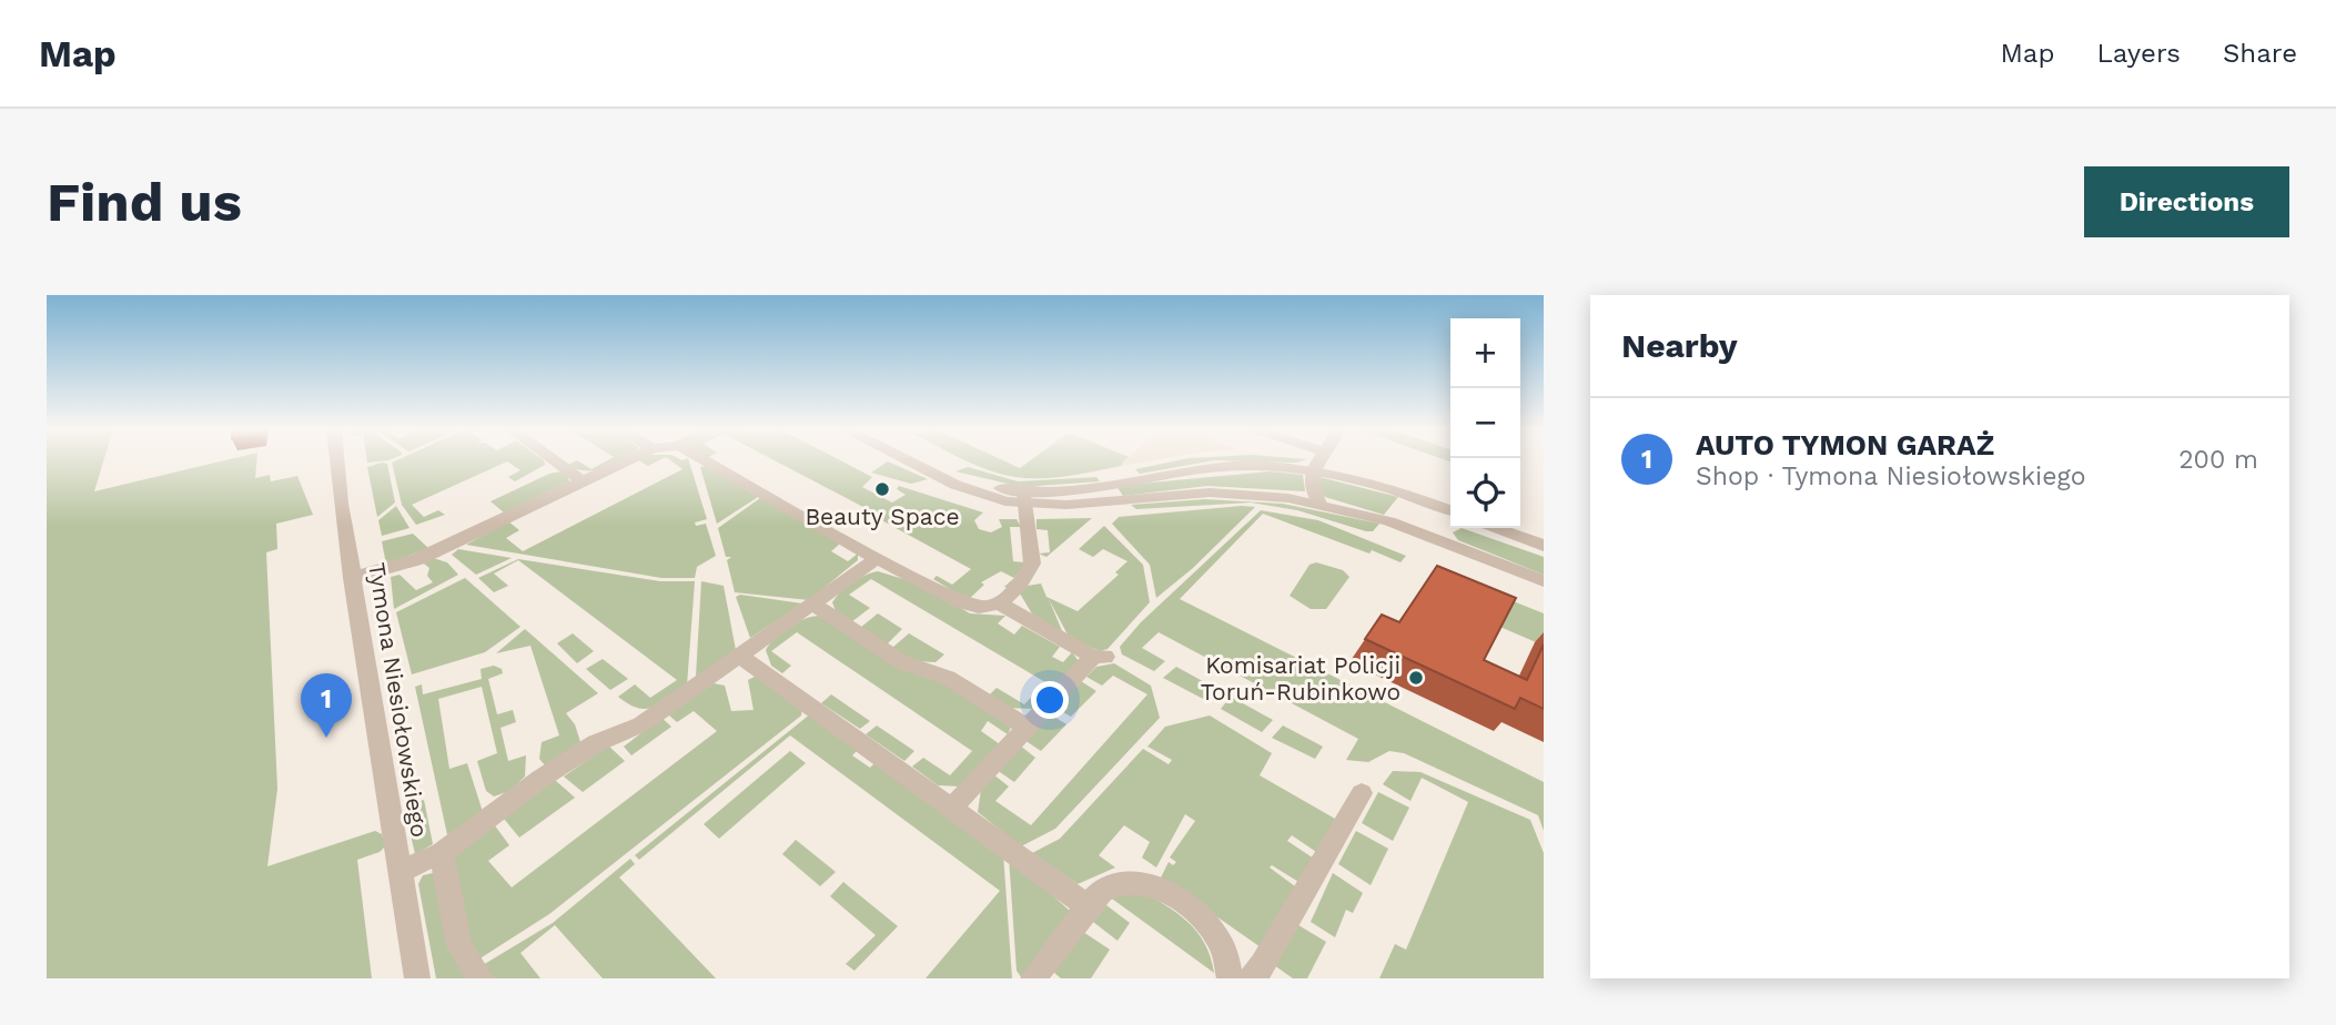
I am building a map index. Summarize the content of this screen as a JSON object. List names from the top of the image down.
{
  "streets": {
    "street": ["Tymona Niesiołowskiego"]
  },
  "places": ["Beauty Space", "Komisariat Policji Toruń-Rubinkowo"],
  "page": {
    "header": "Map",
    "nav": ["Map", "Layers", "Share"],
    "buttons": "Directions",
    "title": "Find us",
    "heading": "Nearby",
    "map_buttons": ["+", "−"],
    "list": [
      {
        "mark": "1",
        "name": "AUTO TYMON GARAŻ",
        "note": "Shop · Tymona Niesiołowskiego",
        "value": "200 m"
      }
    ],
    "pins": "1"
  }
}
